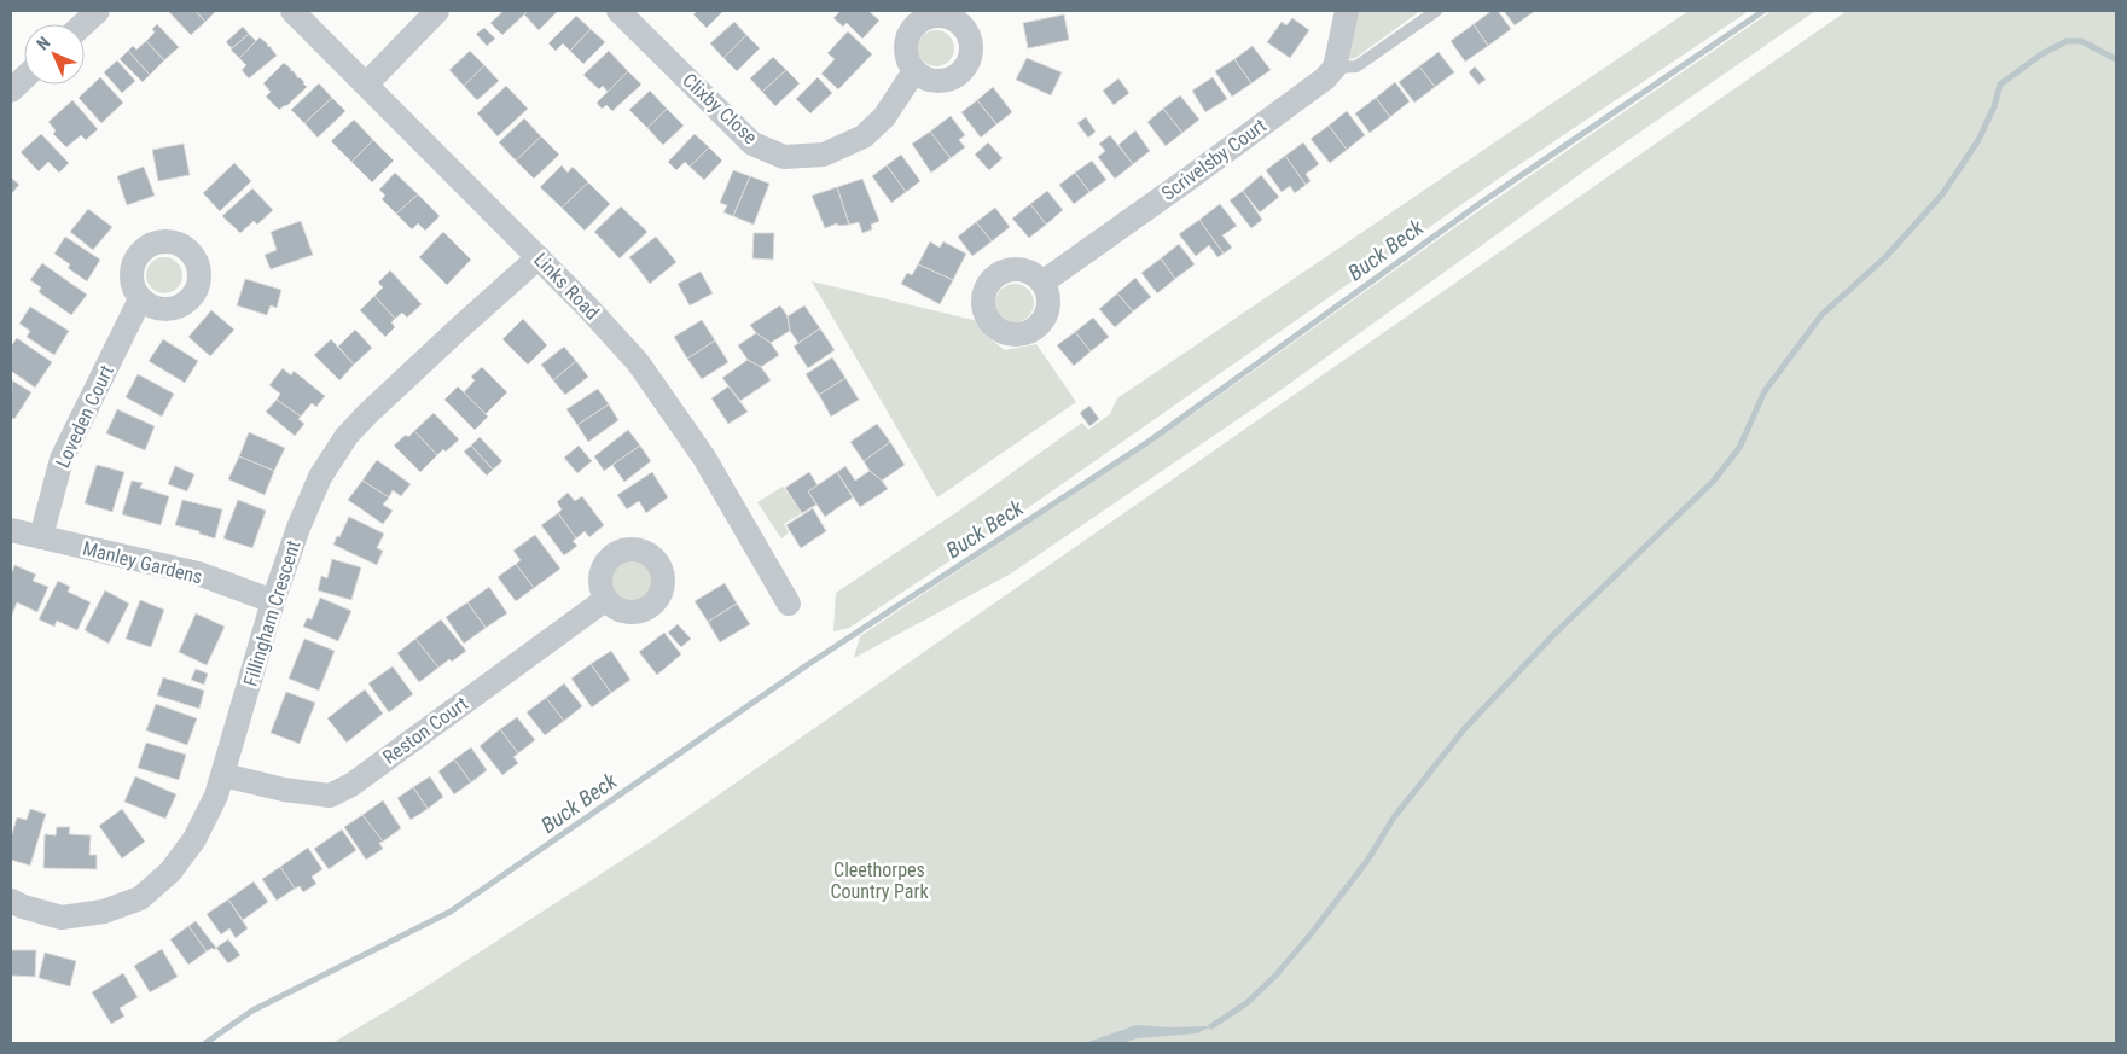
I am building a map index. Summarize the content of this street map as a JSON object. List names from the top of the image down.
{
  "streets": {
    "street": [
      "Clixby Close",
      "Scrivelsby Court",
      "Links Road",
      "Loveden Court",
      "Manley Gardens",
      "Fillingham Crescent",
      "Reston Court"
    ]
  },
  "crossings": [
    ["Links Road", "Fillingham Crescent"],
    ["Loveden Court", "Manley Gardens"],
    ["Manley Gardens", "Fillingham Crescent"],
    ["Fillingham Crescent", "Reston Court"]
  ],
  "water": ["Buck Beck"],
  "parks": ["Cleethorpes Country Park"],
  "north": "top left"
}
